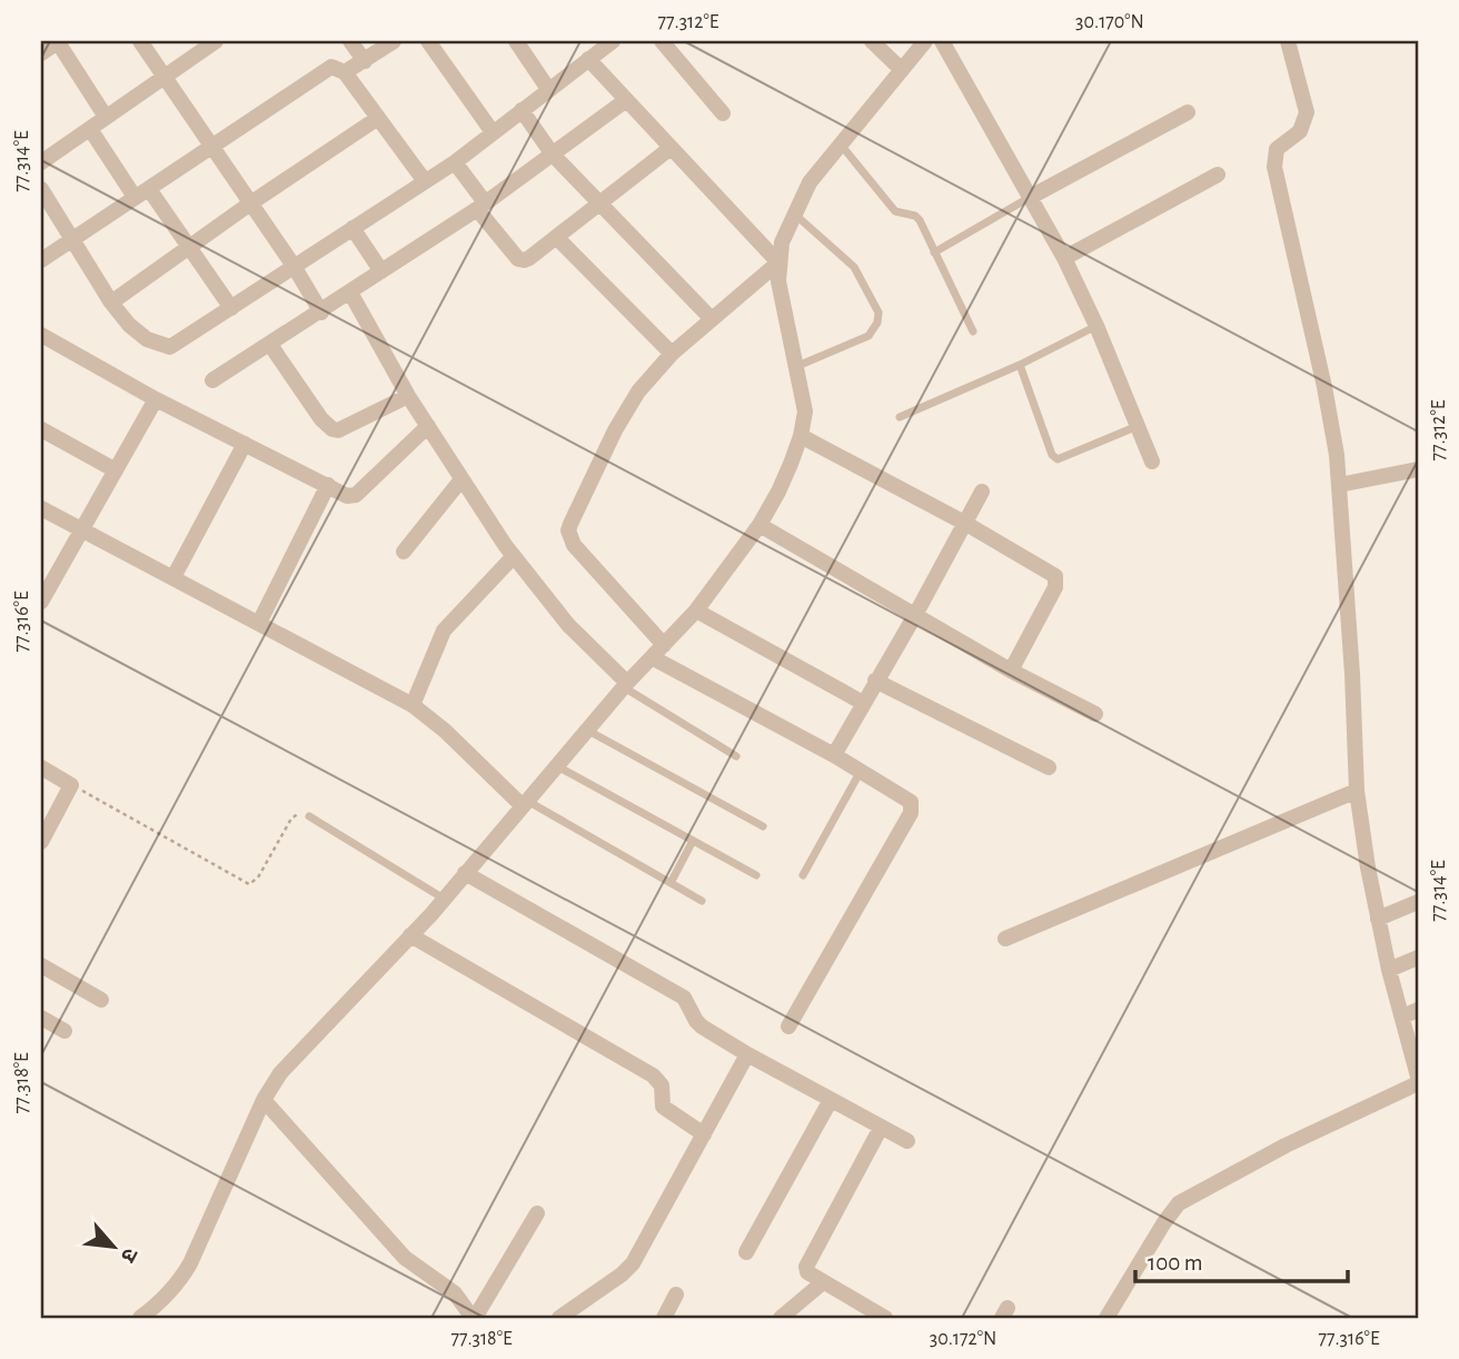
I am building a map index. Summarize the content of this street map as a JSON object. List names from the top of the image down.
{
  "scale_bar": "100 m",
  "north": "bottom right",
  "coordinates": [
    "77.312°E",
    "30.170°N",
    "77.314°E",
    "77.316°E",
    "77.318°E",
    "30.172°N"
  ]
}
